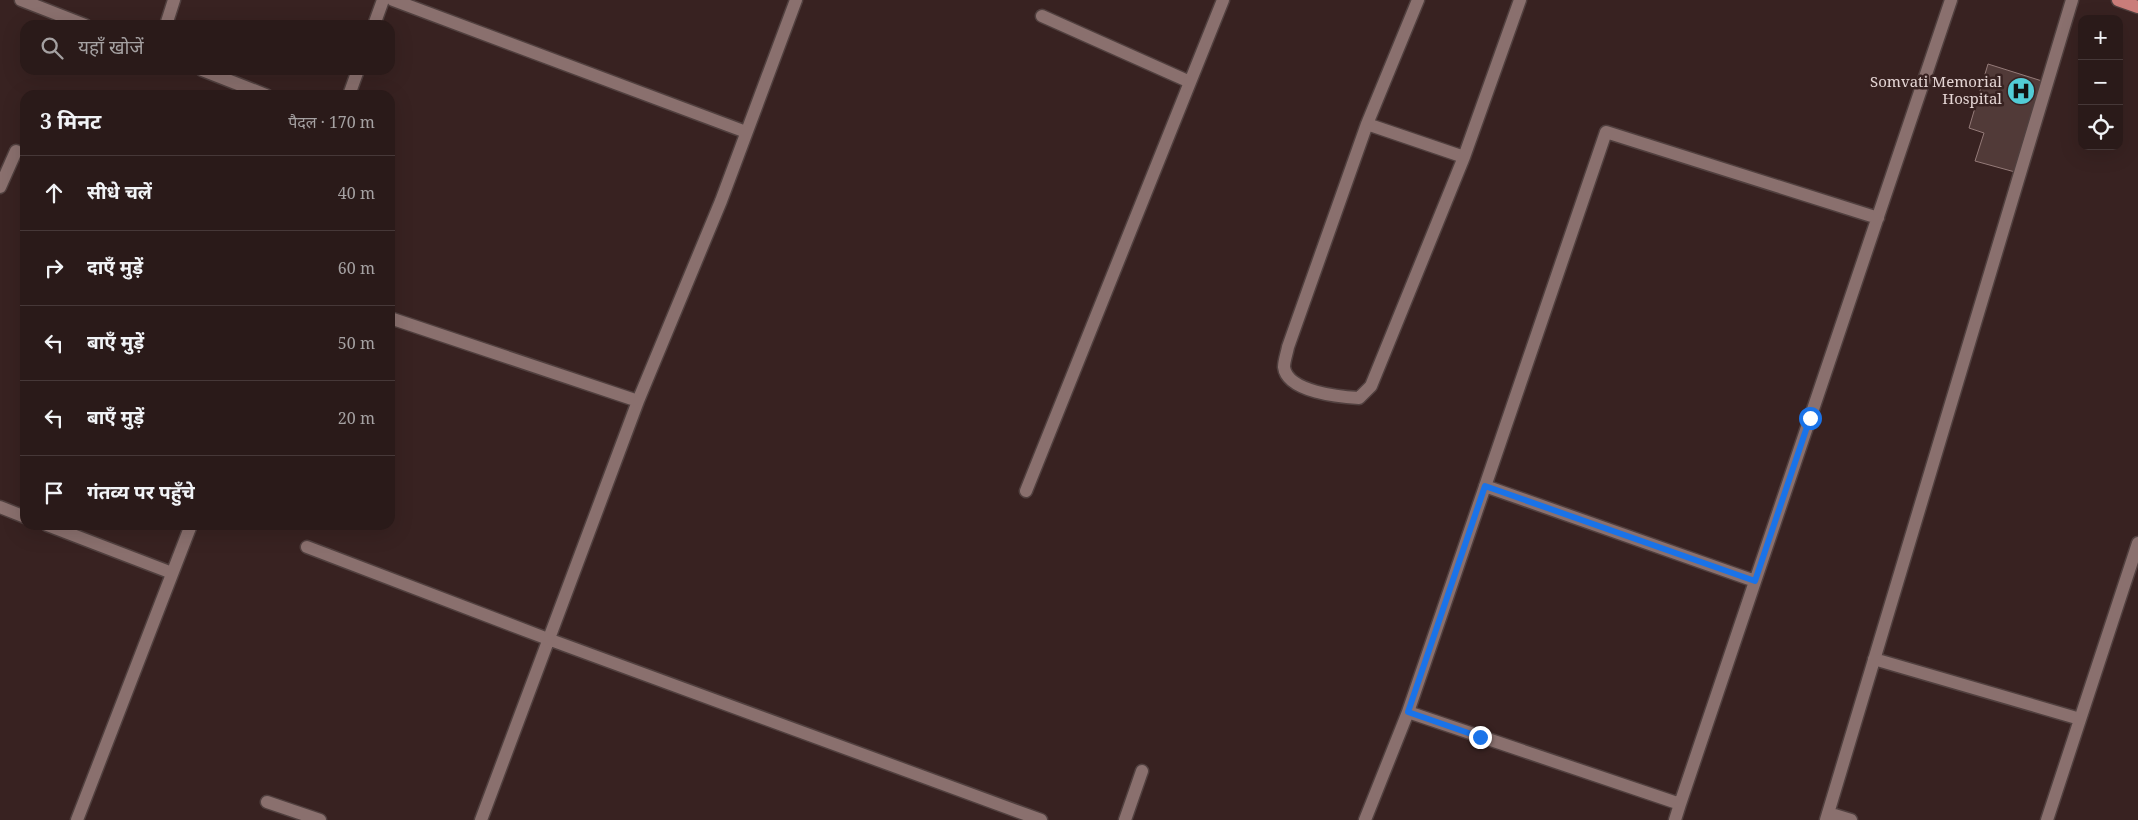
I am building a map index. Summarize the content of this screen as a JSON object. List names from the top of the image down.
{
  "places": {
    "hospital": ["Somvati Memorial Hospital"]
  },
  "page": {
    "map_buttons": ["+", "−"],
    "search": "यहाँ खोजें",
    "heading": ["3 मिनट", "पैदल · 170 m"],
    "list": [
      ["सीधे चलें", "40 m"],
      ["दाएँ मुड़ें", "60 m"],
      ["बाएँ मुड़ें", "50 m"],
      ["बाएँ मुड़ें", "20 m"],
      "गंतव्य पर पहुँचे"
    ]
  }
}
